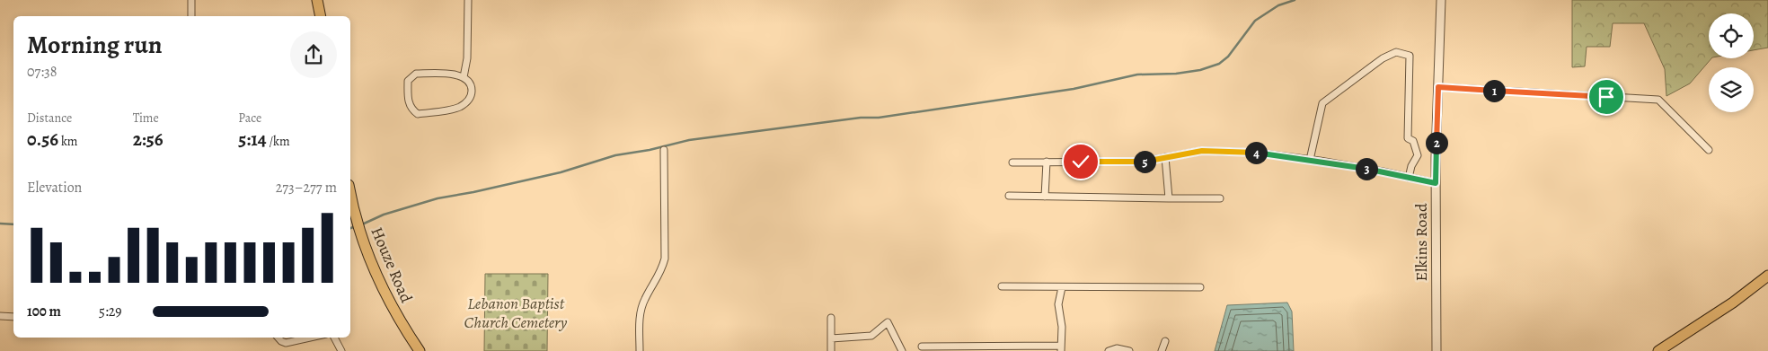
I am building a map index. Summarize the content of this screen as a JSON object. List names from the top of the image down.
{
  "streets": {
    "main road": ["Houze Road"],
    "street": ["Elkins Road"]
  },
  "parks": ["Lebanon Baptist Church Cemetery"],
  "page": {
    "heading": ["Morning run", "07:38"],
    "pins": [
      "1",
      "2",
      "4",
      "5",
      "3"
    ],
    "stats": [
      ["Distance", "0.56 km"],
      ["Time", "2:56"],
      ["Pace", "5:14 /km"]
    ],
    "chart": ["Elevation", "273–277 m"],
    "list": [
      {
        "name": "100 m",
        "note": "5:29"
      }
    ]
  }
}
